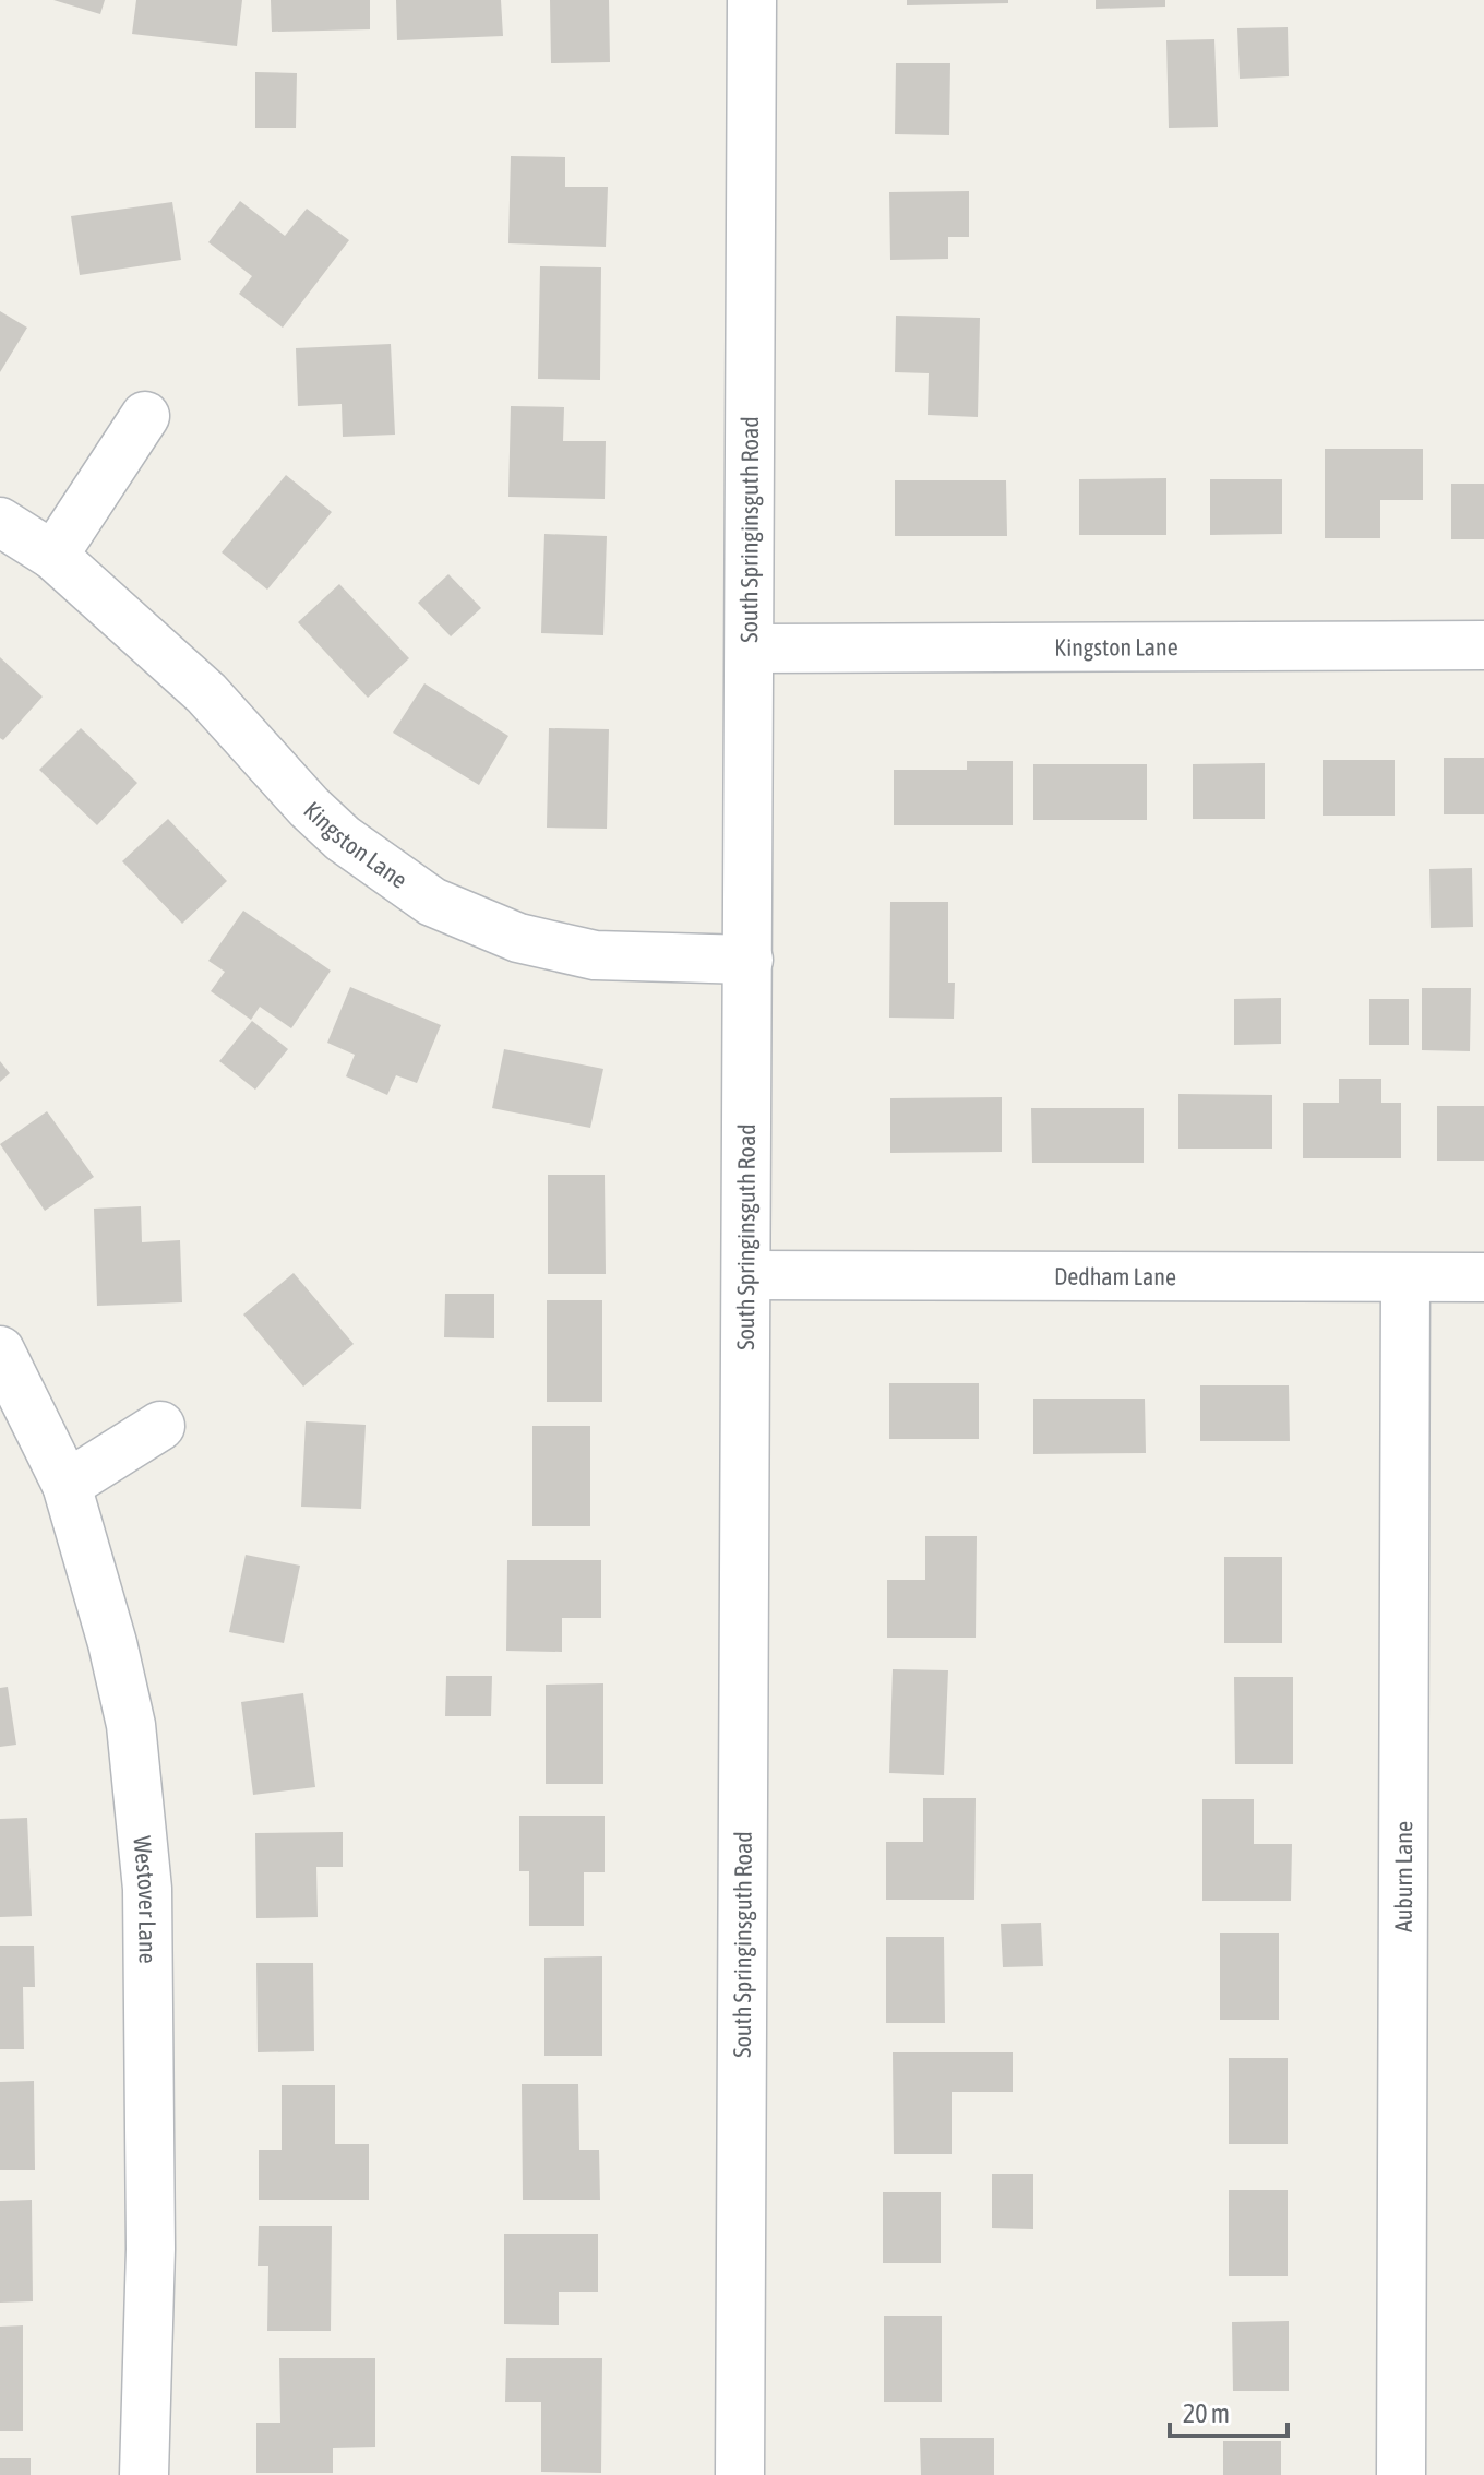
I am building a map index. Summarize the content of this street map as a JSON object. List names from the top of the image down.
{
  "streets": {
    "street": [
      "South Springinsguth Road",
      "Kingston Lane",
      "Dedham Lane",
      "Auburn Lane",
      "Westover Lane"
    ]
  },
  "crossings": [
    ["South Springinsguth Road", "Kingston Lane"],
    ["South Springinsguth Road", "Dedham Lane"],
    ["Dedham Lane", "Auburn Lane"]
  ],
  "scale_bar": "20 m"
}
